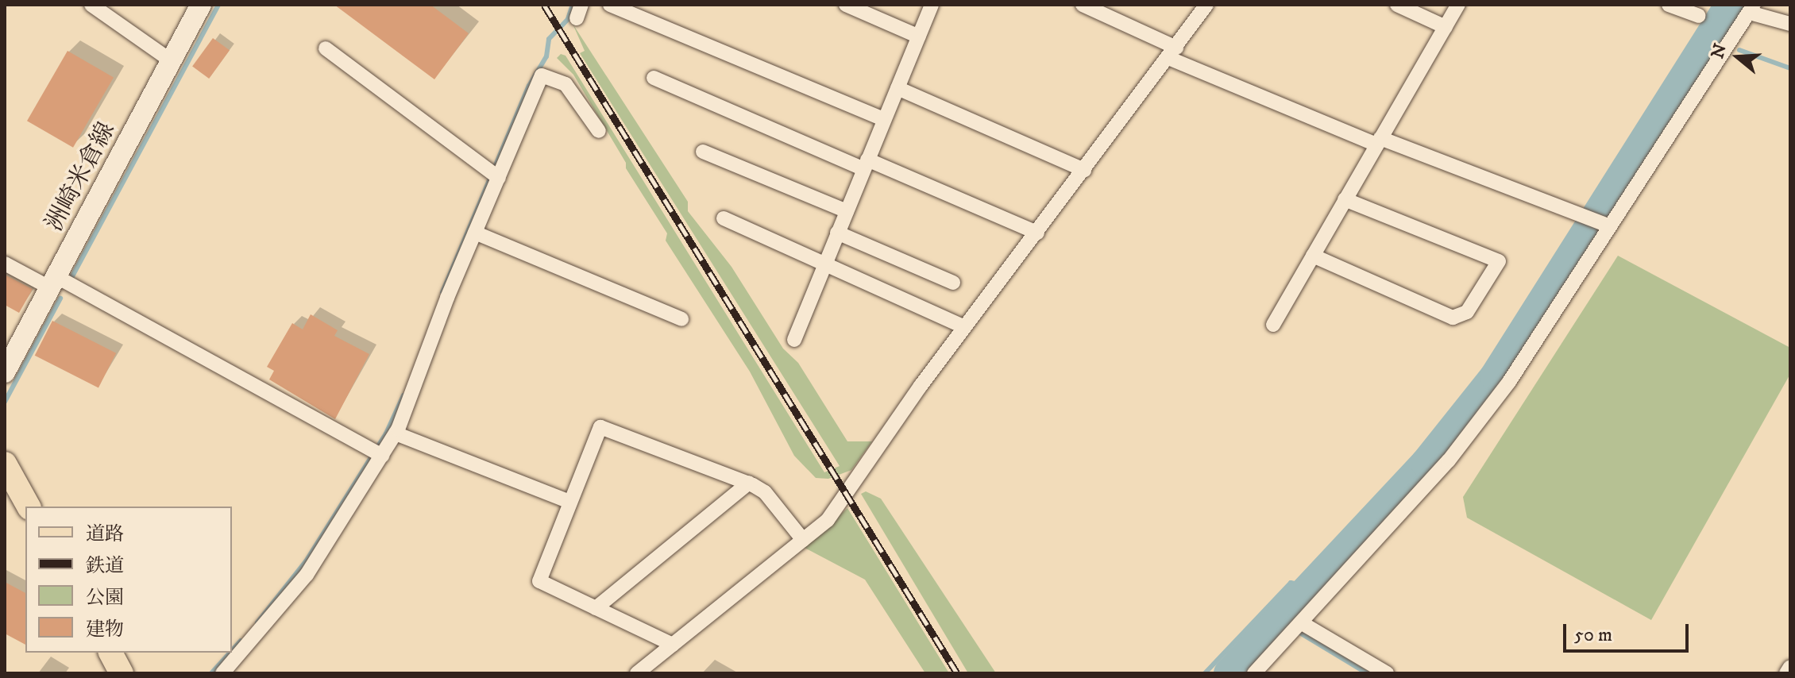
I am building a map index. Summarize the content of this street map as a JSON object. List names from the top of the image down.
{
  "streets": {
    "main road": ["洲崎米倉線"]
  },
  "legend": [
    "道路",
    "鉄道",
    "公園",
    "建物"
  ],
  "scale_bar": "50 m",
  "north": "left"
}
